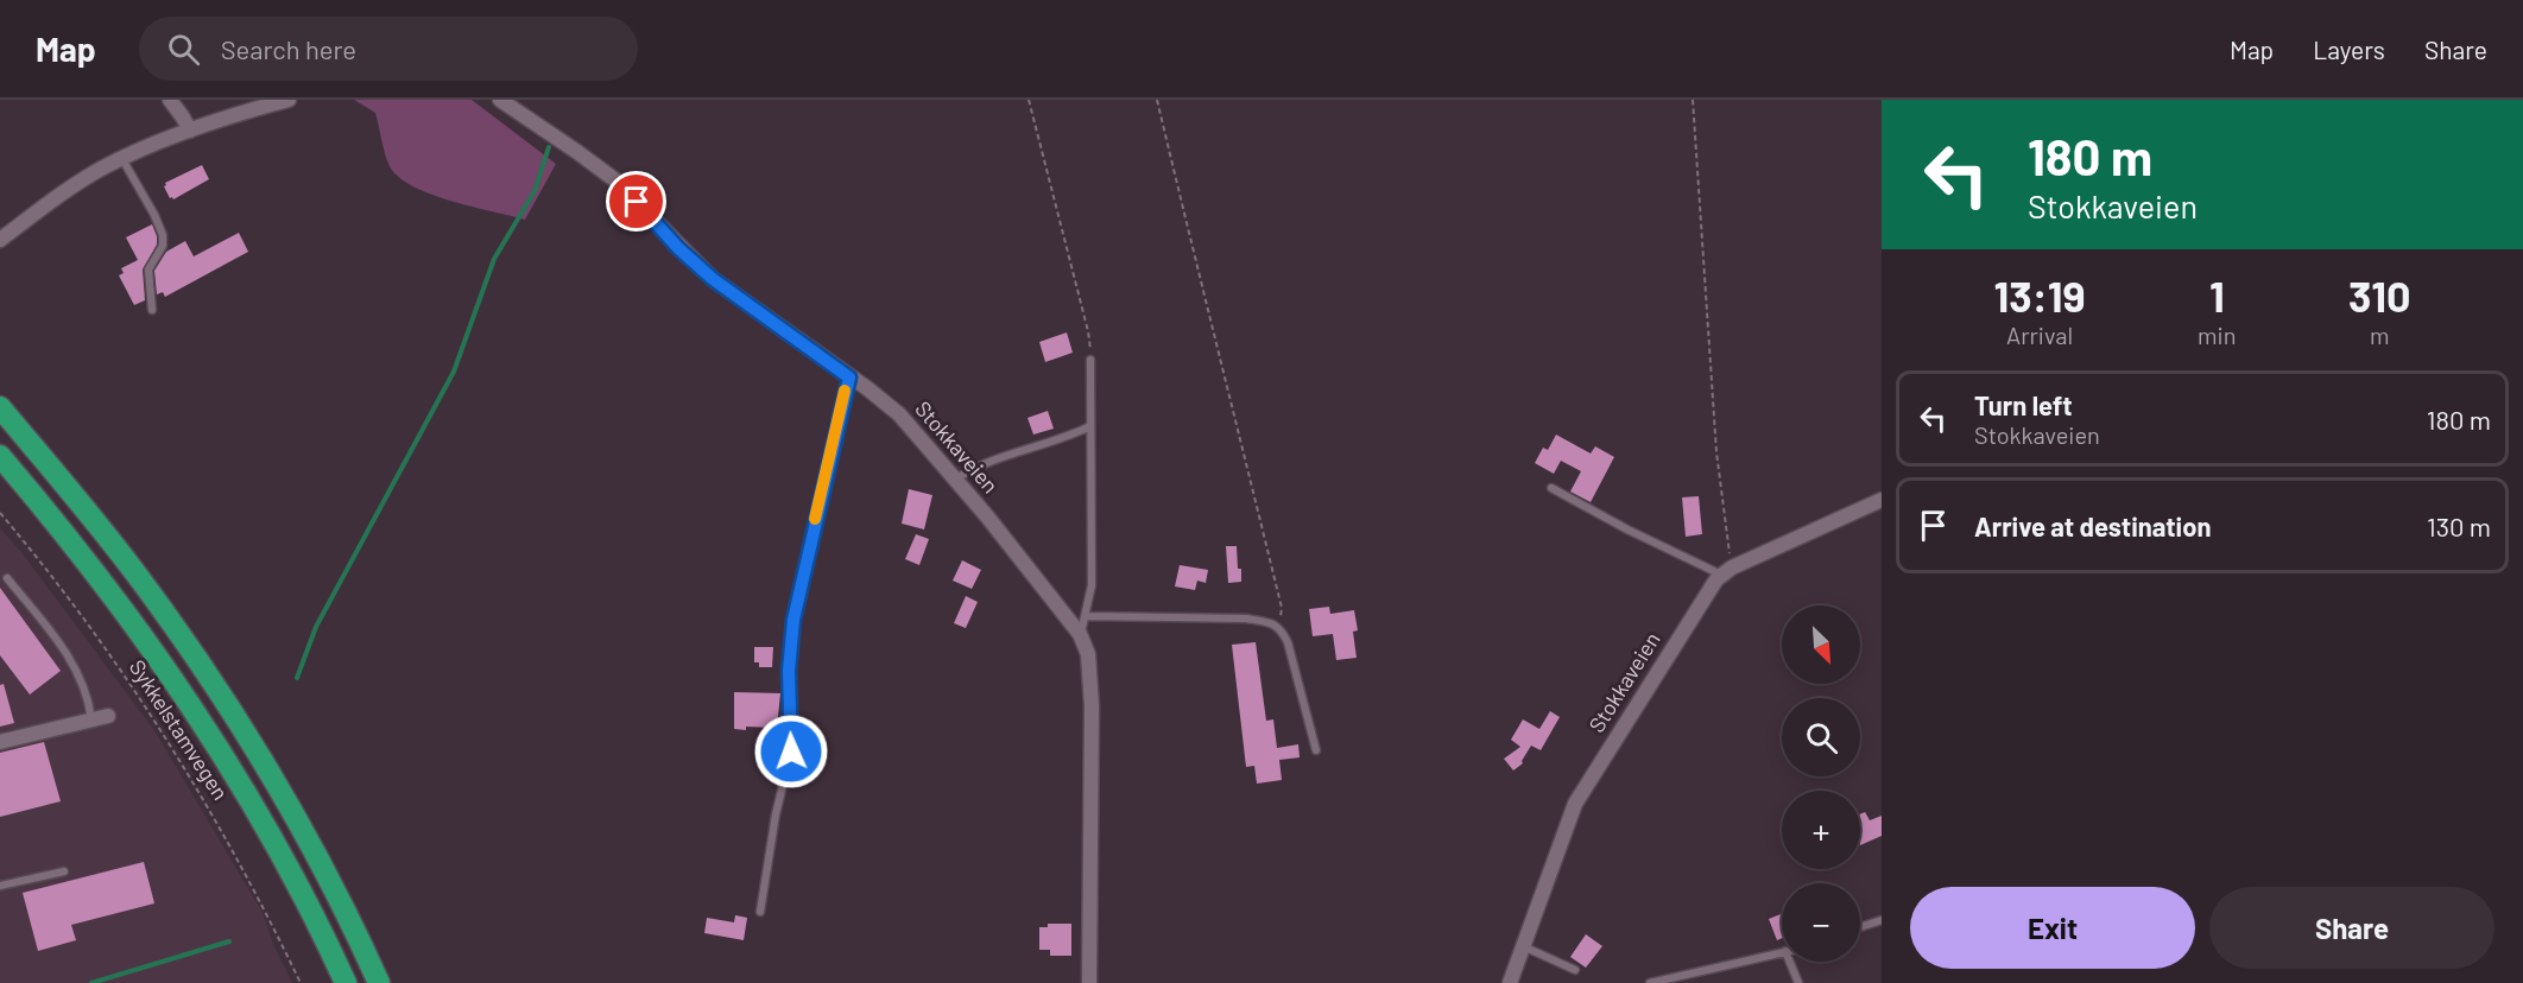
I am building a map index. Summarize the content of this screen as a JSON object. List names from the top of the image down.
{
  "streets": {
    "street": ["Stokkaveien"],
    "path": ["Sykkelstamvegen"]
  },
  "north": "bottom right",
  "page": {
    "header": "Map",
    "search": "Search here",
    "nav": ["Map", "Layers", "Share"],
    "turn": ["180 m", "Stokkaveien"],
    "eta": [
      "13:19",
      "Arrival",
      "1",
      "min",
      "310",
      "m"
    ],
    "list": [
      {
        "name": "Turn left",
        "note": "Stokkaveien",
        "value": "180 m"
      },
      {
        "name": "Arrive at destination",
        "value": "130 m"
      }
    ],
    "map_buttons": ["+", "−"],
    "buttons": ["Exit", "Share"]
  }
}
